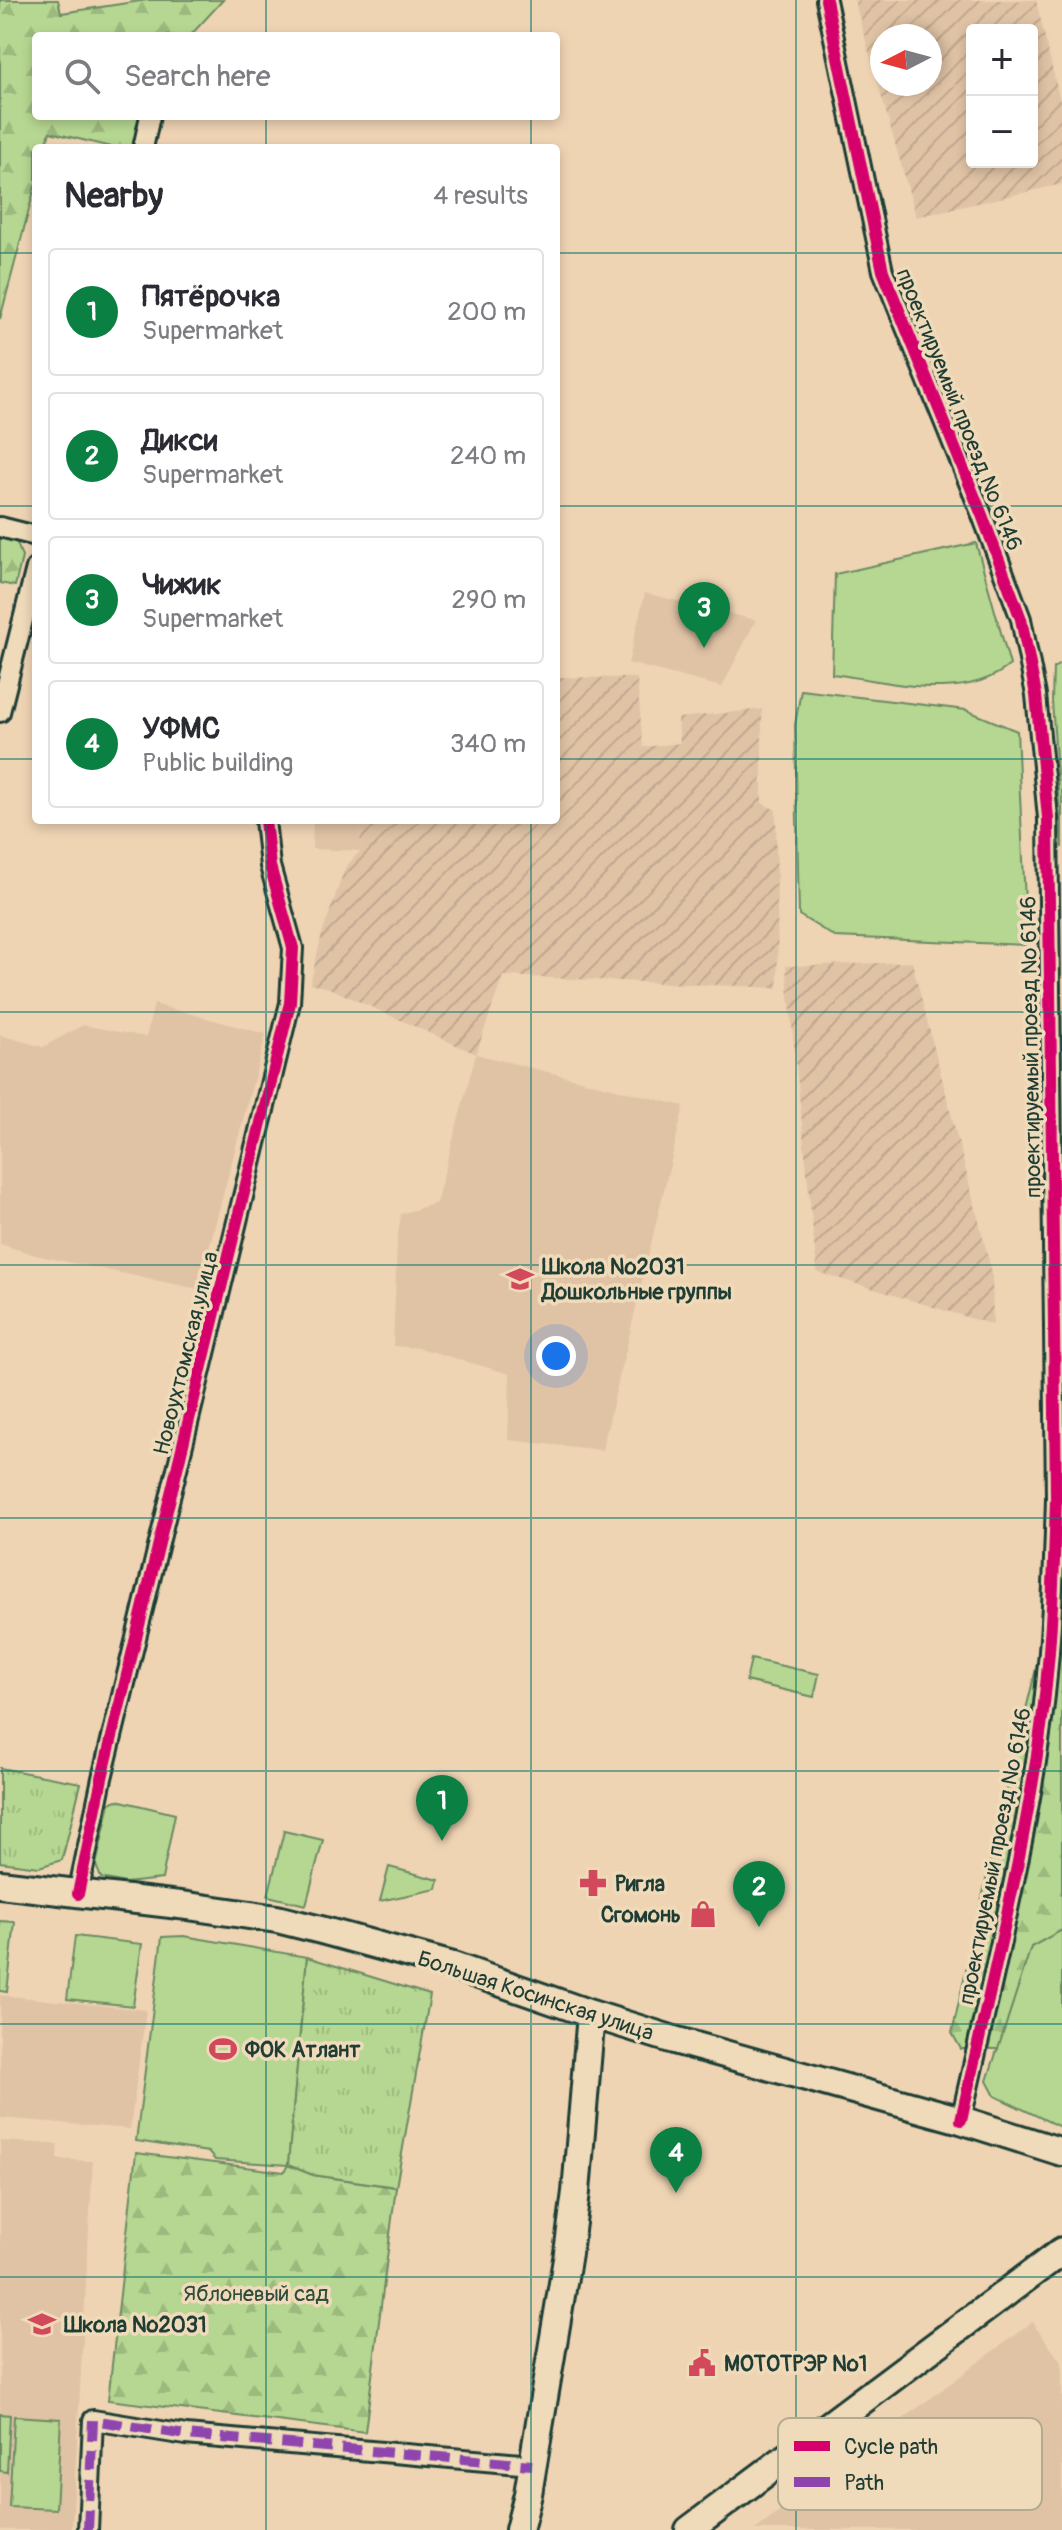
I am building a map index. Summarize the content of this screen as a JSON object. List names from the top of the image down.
{
  "streets": {
    "street": ["проектируемый проезд № 6146", "Новоухтомская улица", "Большая Косинская улица"]
  },
  "crossings": [
    ["проектируемый проезд № 6146", "Большая Косинская улица"],
    ["Новоухтомская улица", "Большая Косинская улица"]
  ],
  "parks": ["Яблоневый сад"],
  "places": {
    "school or university": ["Школа №2031 Дошкольные группы", "Школа №2031"],
    "pharmacy": ["Ригла"],
    "shop": ["Сгомонь"],
    "sports": ["ФОК Атлант"],
    "public building": ["МОТОТРЭР №1"]
  },
  "legend": ["Cycle path", "Path"],
  "north": "left",
  "page": {
    "map_buttons": ["+", "−"],
    "search": "Search here",
    "heading": ["Nearby", "4 results"],
    "list": [
      {
        "mark": "1",
        "name": "Пятёрочка",
        "note": "Supermarket",
        "value": "200 m"
      },
      {
        "mark": "2",
        "name": "Дикси",
        "note": "Supermarket",
        "value": "240 m"
      },
      {
        "mark": "3",
        "name": "Чижик",
        "note": "Supermarket",
        "value": "290 m"
      },
      {
        "mark": "4",
        "name": "УФМС",
        "note": "Public building",
        "value": "340 m"
      }
    ],
    "pins": [
      "3",
      "1",
      "2",
      "4"
    ]
  }
}
